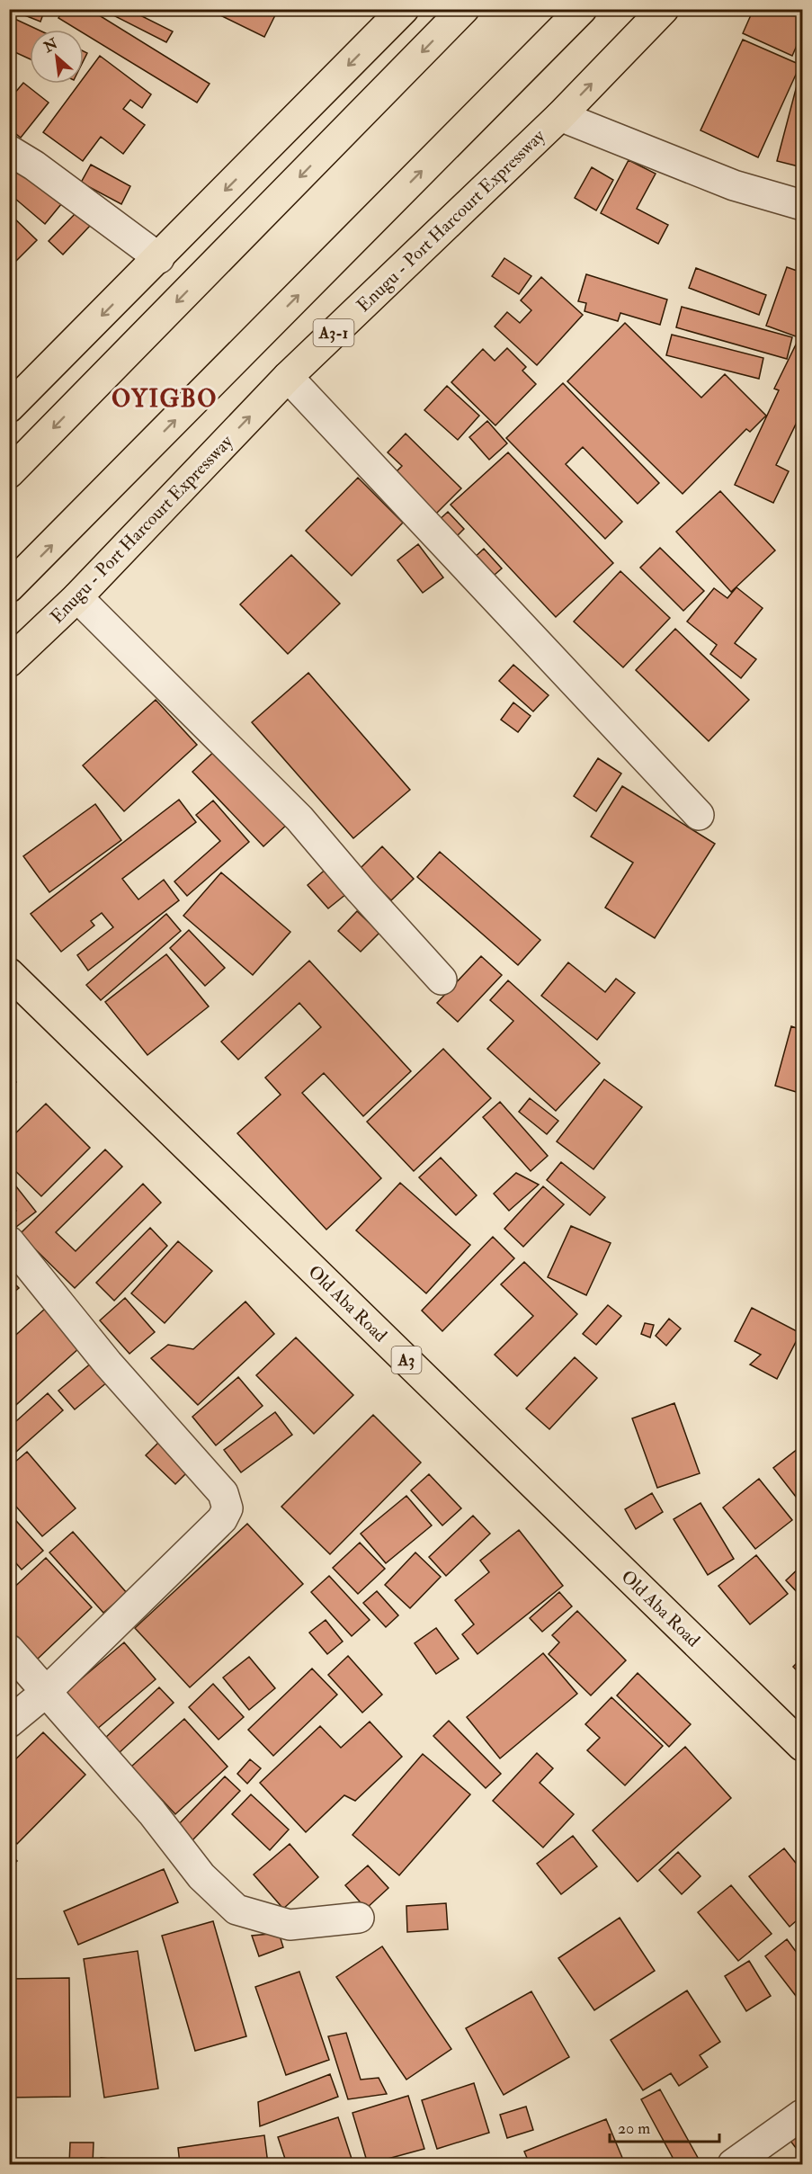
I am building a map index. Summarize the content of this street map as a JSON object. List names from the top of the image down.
{
  "streets": {
    "main road": [
      "Enugu - Port Harcourt Expressway",
      "A3-1",
      "Old Aba Road",
      "A3"
    ]
  },
  "districts": ["OYIGBO"],
  "scale_bar": "20 m",
  "north": "top left"
}
